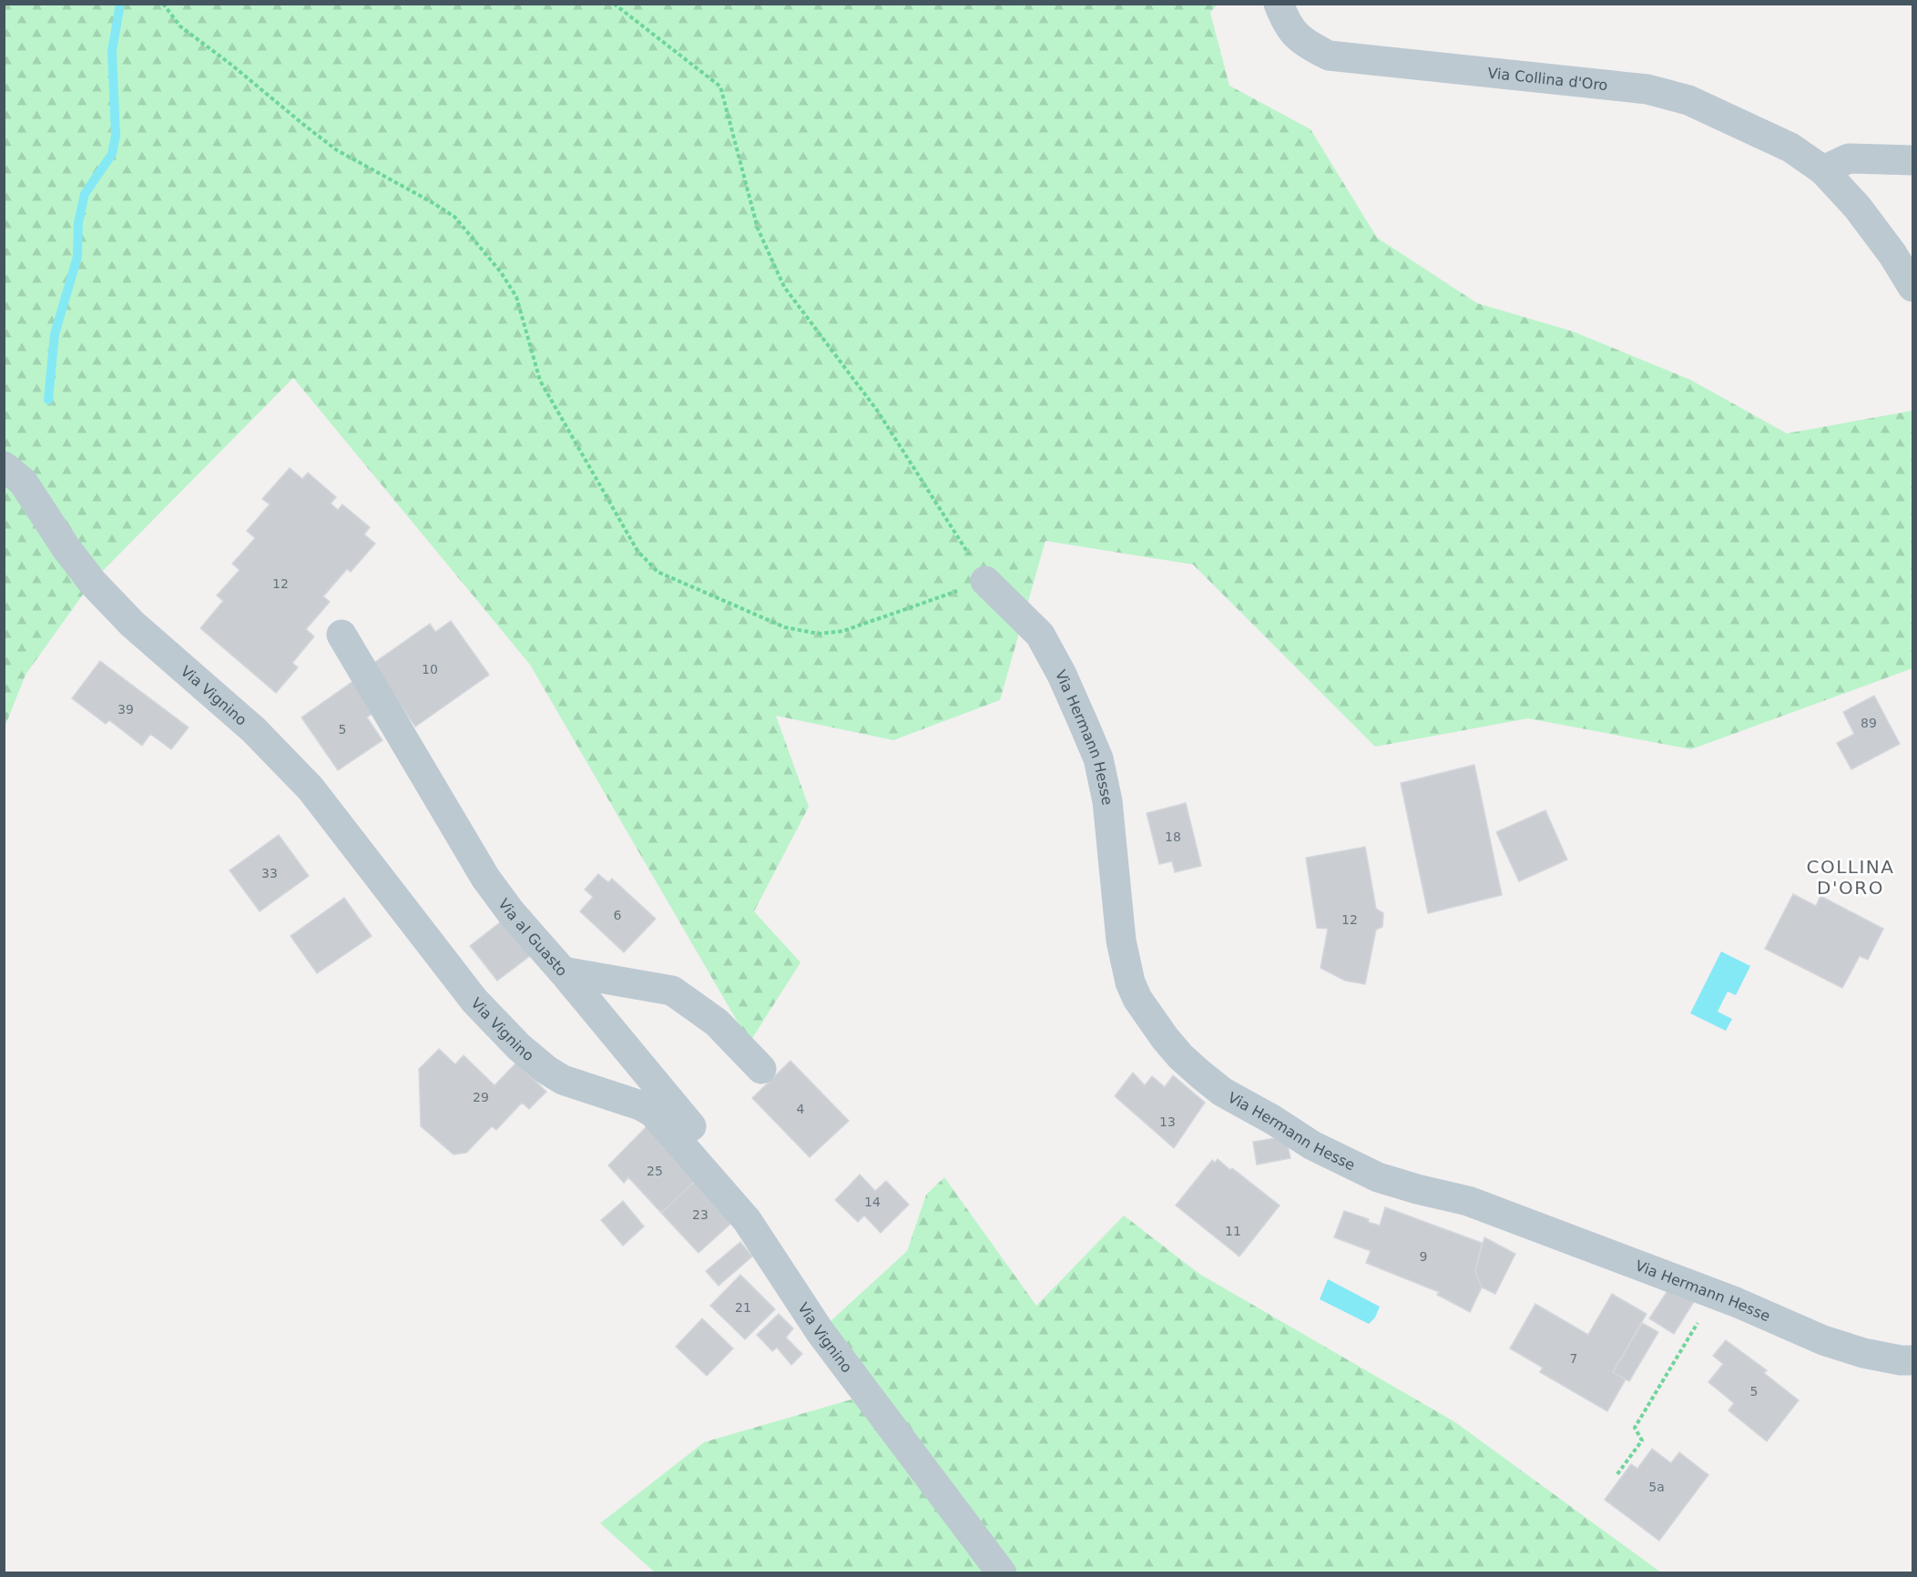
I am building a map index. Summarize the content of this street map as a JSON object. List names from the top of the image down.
{
  "streets": {
    "street": [
      "Via Collina d'Oro",
      "Via Vignino",
      "Via Hermann Hesse",
      "Via al Guasto"
    ]
  },
  "crossings": [
    ["Via Vignino", "Via al Guasto"]
  ],
  "districts": ["COLLINA D'ORO"],
  "house_numbers": [
    "12",
    "10",
    "39",
    "89",
    "5",
    "18",
    "33",
    "6",
    "12",
    "29",
    "4",
    "13",
    "25",
    "14",
    "23",
    "11",
    "9",
    "21",
    "7",
    "5",
    "5a"
  ]
}
